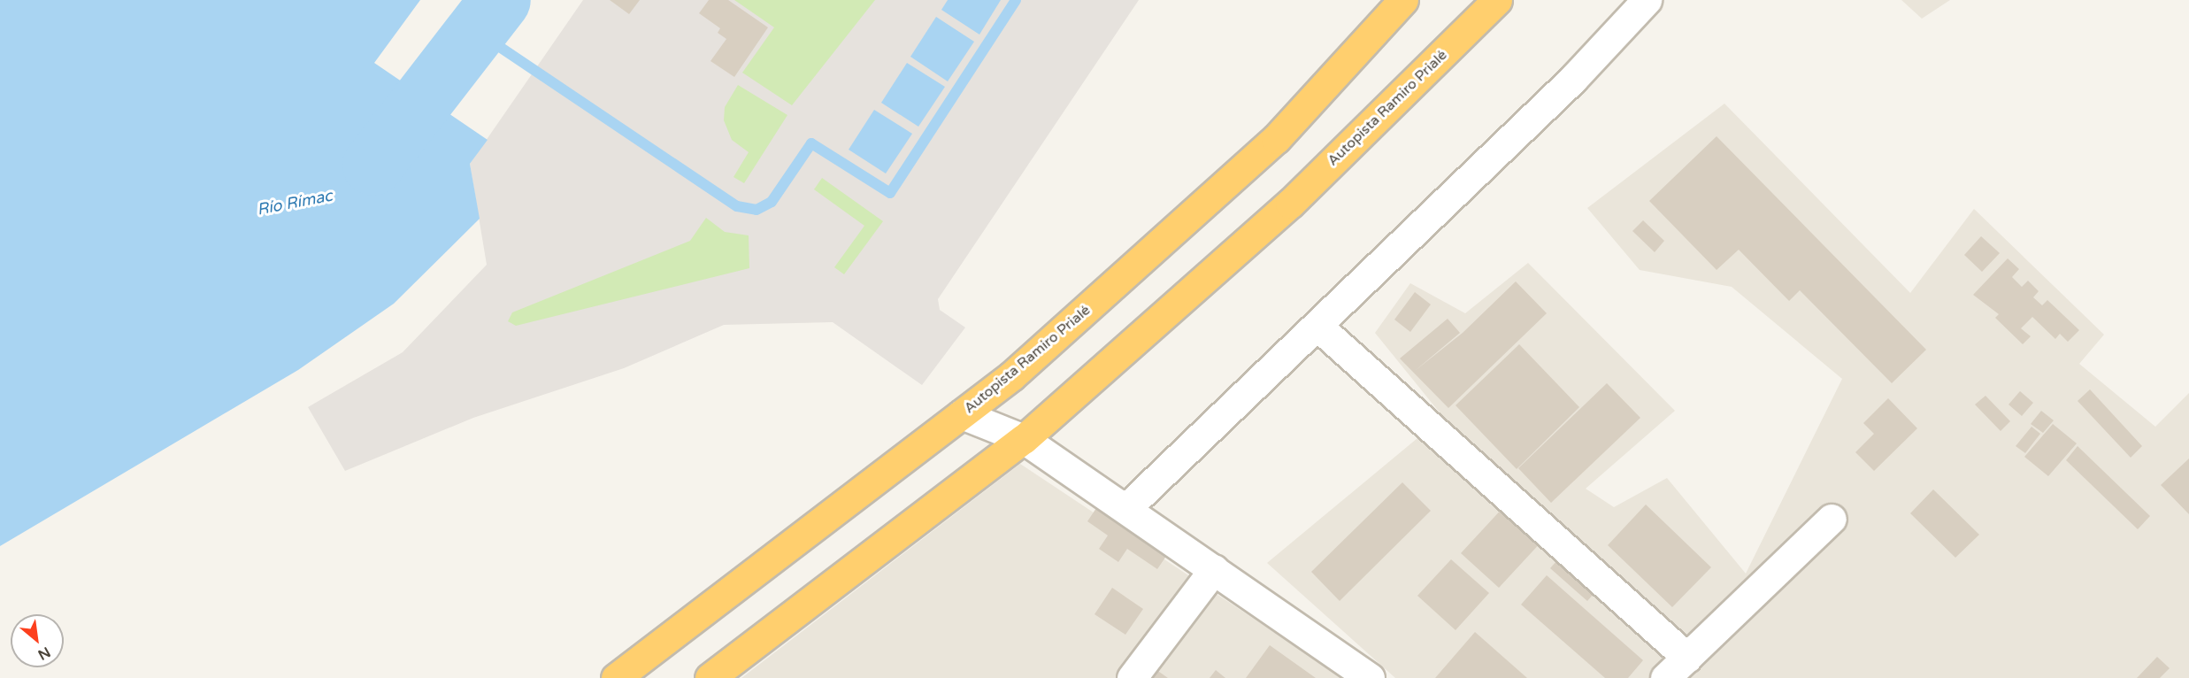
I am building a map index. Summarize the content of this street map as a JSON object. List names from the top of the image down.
{
  "streets": {
    "highway": ["Autopista Ramiro Prialé"]
  },
  "water": ["Río Rímac"],
  "north": "bottom right"
}
